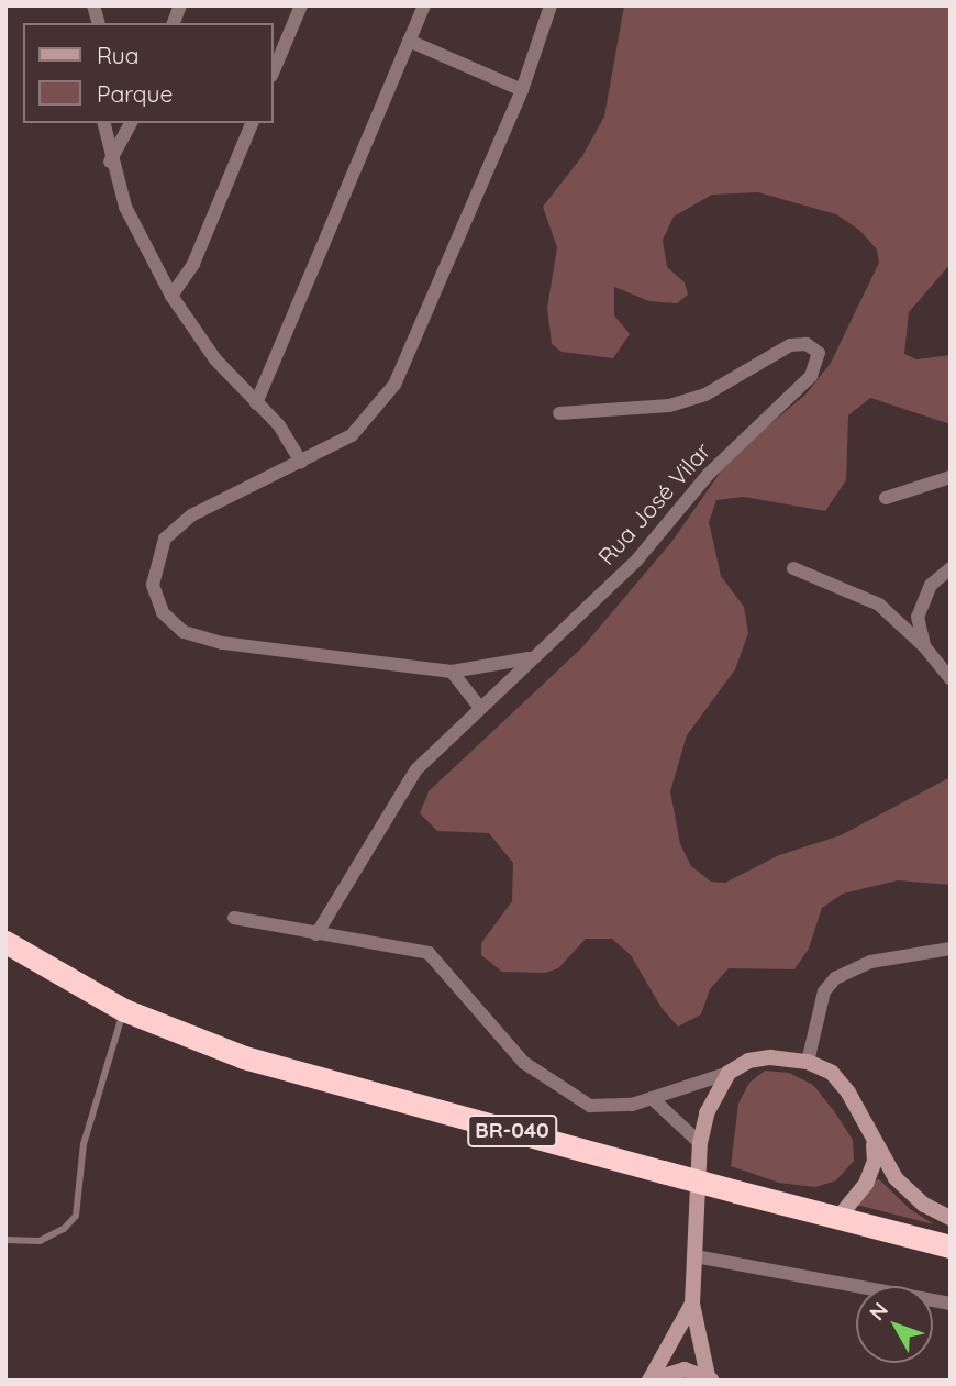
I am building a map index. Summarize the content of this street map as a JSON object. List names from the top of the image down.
{
  "streets": {
    "highway": ["BR-040"],
    "street": ["Rua José Vilar"]
  },
  "legend": ["Rua", "Parque"],
  "north": "top left"
}
